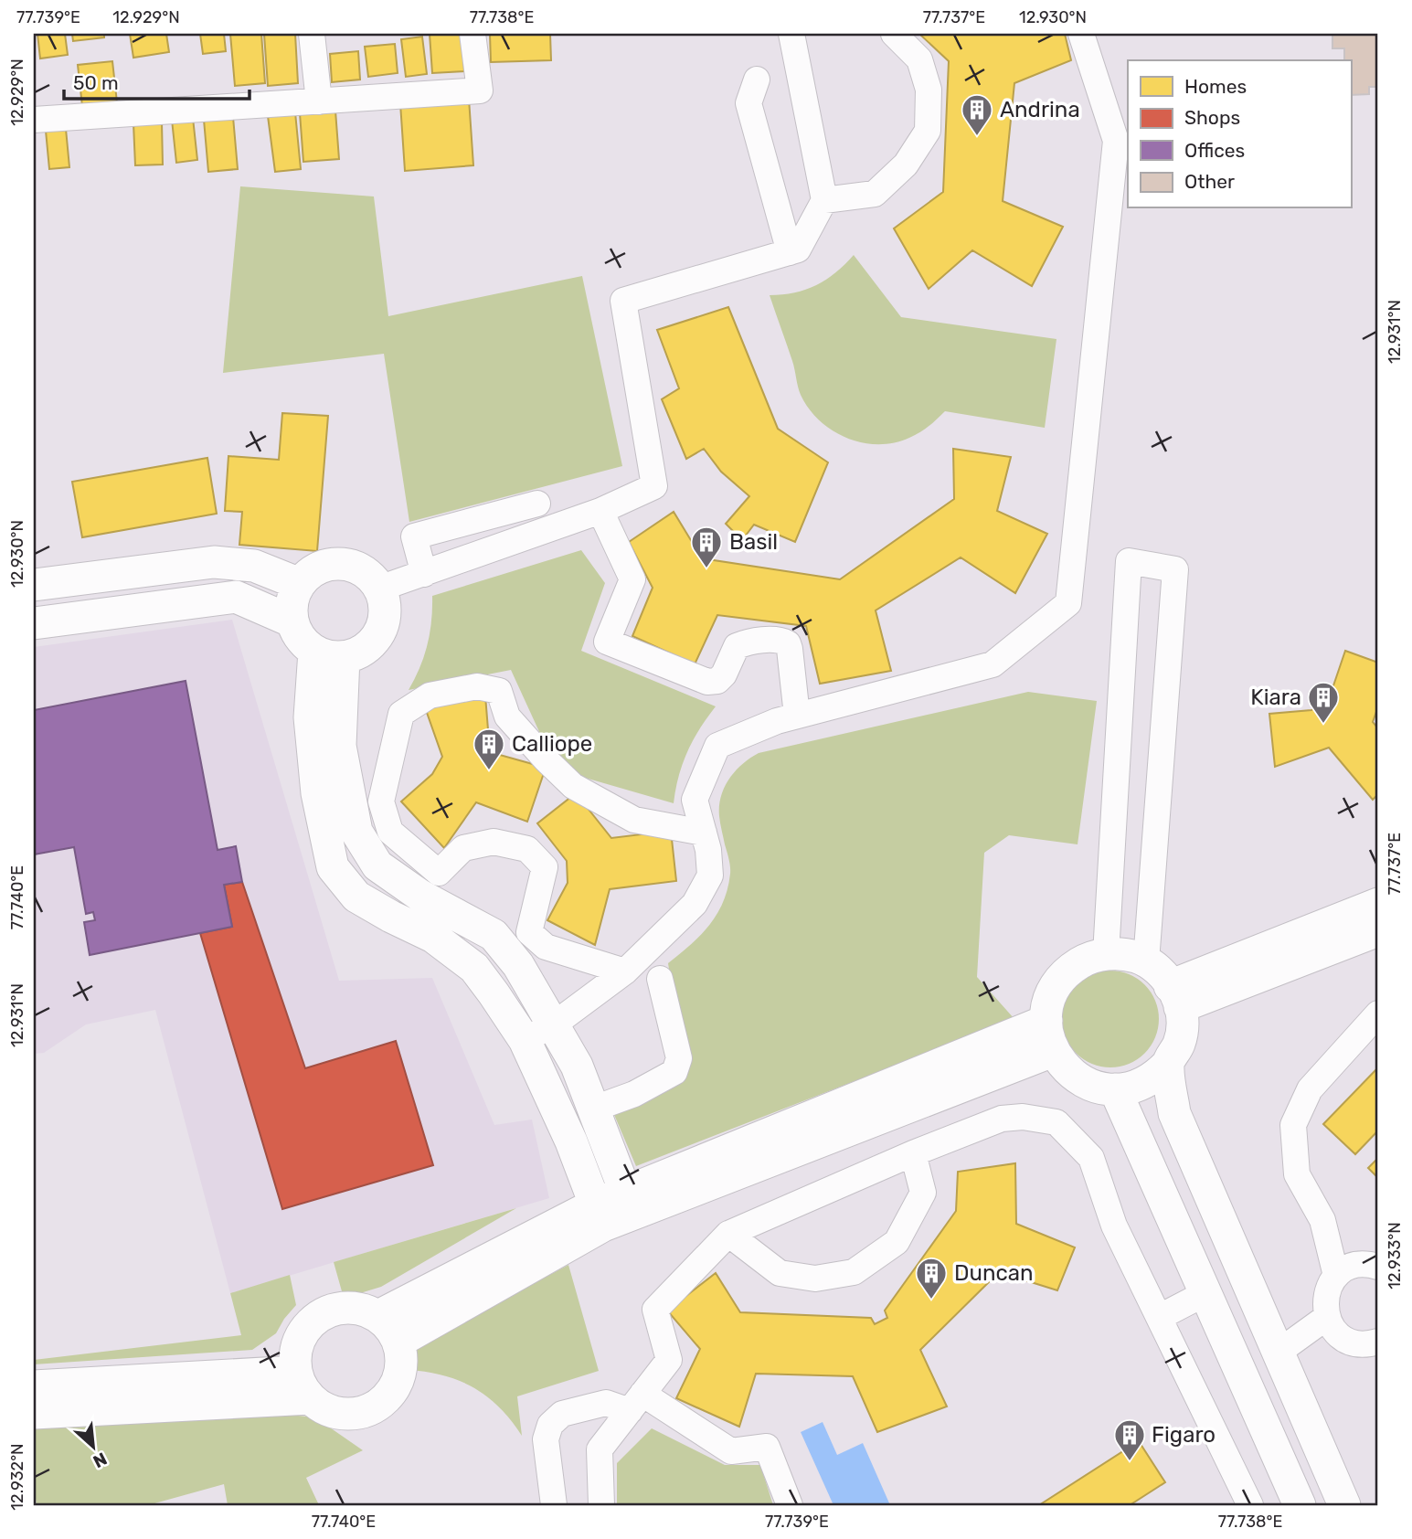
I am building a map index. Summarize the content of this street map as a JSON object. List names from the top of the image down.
{
  "places": {
    "building": [
      "Andrina",
      "Basil",
      "Kiara",
      "Calliope",
      "Duncan",
      "Figaro"
    ]
  },
  "legend": [
    "Homes",
    "Shops",
    "Offices",
    "Other"
  ],
  "scale_bar": "50 m",
  "north": "bottom right",
  "coordinates": [
    "77.739°E",
    "12.929°N",
    "77.738°E",
    "77.737°E",
    "12.930°N",
    "12.931°N",
    "77.740°E",
    "12.933°N",
    "12.932°N"
  ]
}
